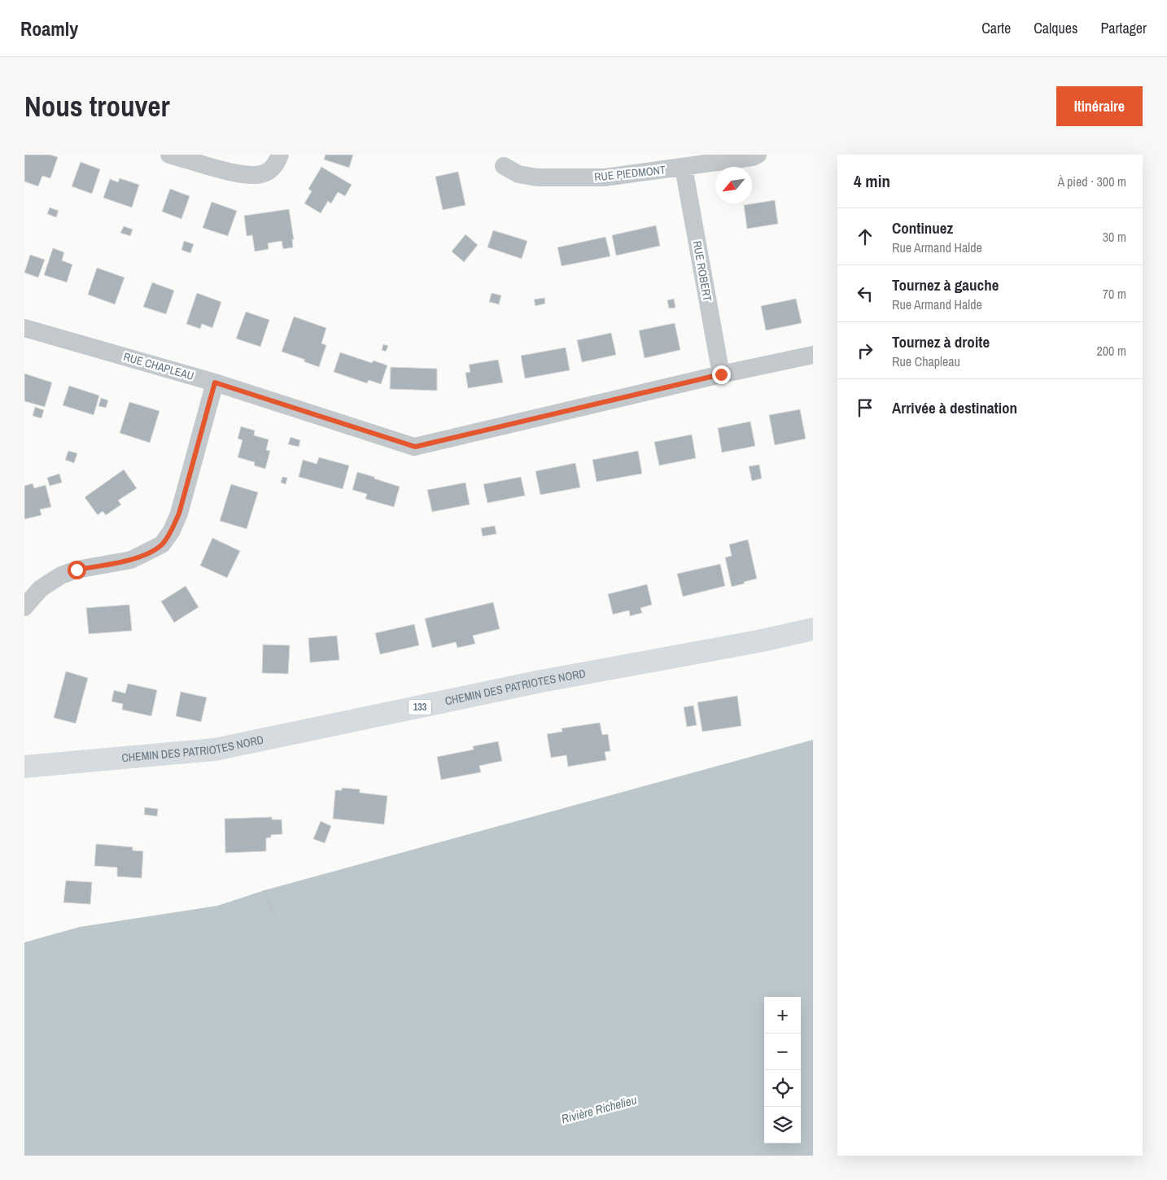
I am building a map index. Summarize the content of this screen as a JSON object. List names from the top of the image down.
{
  "streets": {
    "main road": ["CHEMIN DES PATRIOTES NORD", "133"],
    "street": ["RUE PIEDMONT", "RUE ROBERT", "RUE CHAPLEAU"]
  },
  "crossings": [
    ["RUE PIEDMONT", "RUE ROBERT"],
    ["RUE ROBERT", "RUE CHAPLEAU"]
  ],
  "water": ["Rivière Richelieu"],
  "north": "bottom left",
  "page": {
    "header": "Roamly",
    "nav": ["Carte", "Calques", "Partager"],
    "buttons": "Itinéraire",
    "title": "Nous trouver",
    "heading": ["4 min", "À pied · 300 m"],
    "list": [
      ["Continuez", "Rue Armand Halde", "30 m"],
      ["Tournez à gauche", "Rue Armand Halde", "70 m"],
      ["Tournez à droite", "Rue Chapleau", "200 m"],
      "Arrivée à destination"
    ],
    "map_buttons": ["+", "−"]
  }
}
